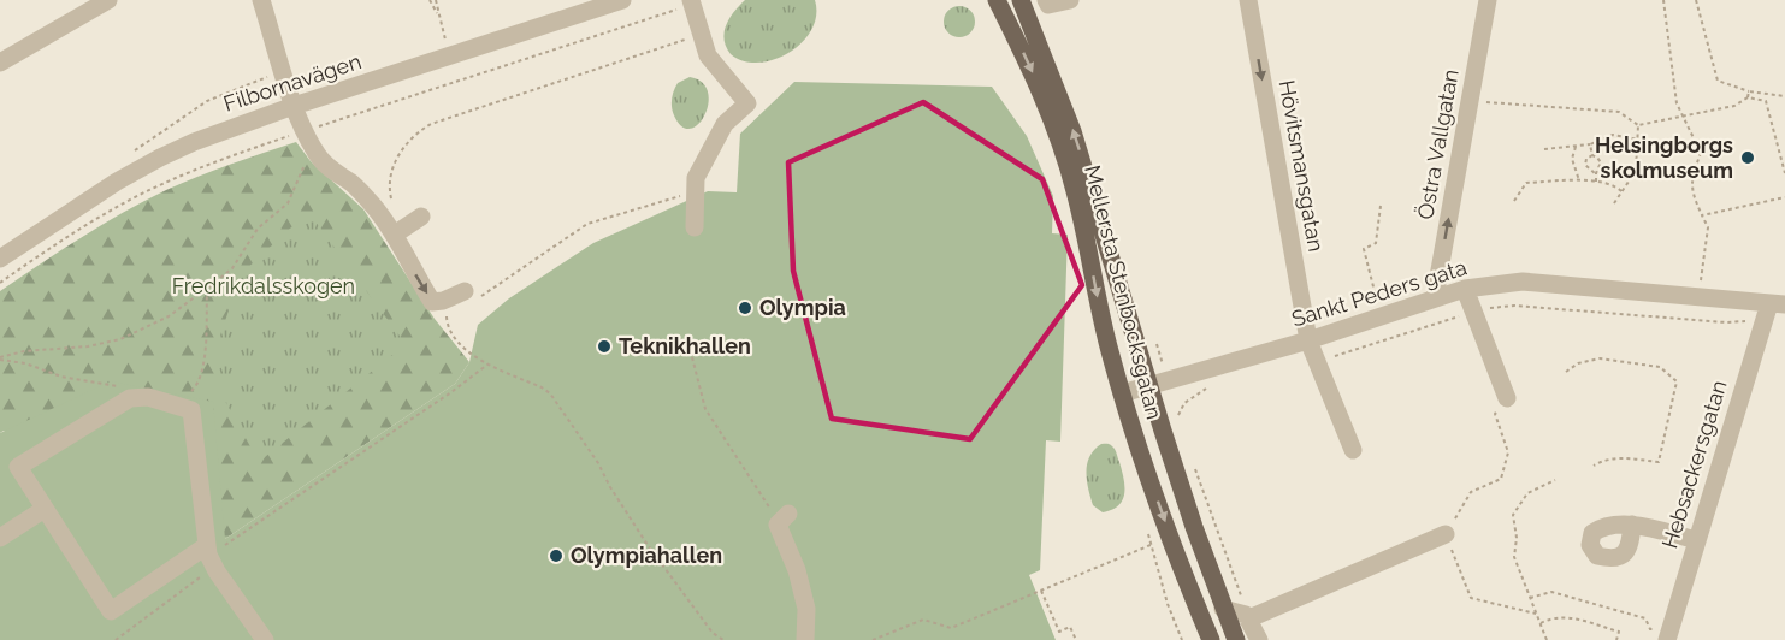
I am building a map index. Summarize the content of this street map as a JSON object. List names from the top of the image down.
{
  "streets": {
    "main road": ["Mellersta Stenbocksgatan"],
    "street": [
      "Filbornavägen",
      "Östra Vallgatan",
      "Hövitsmansgatan",
      "Sankt Peders gata",
      "Hebsackersgatan"
    ]
  },
  "crossings": [
    ["Östra Vallgatan", "Sankt Peders gata"],
    ["Hövitsmansgatan", "Sankt Peders gata"],
    ["Mellersta Stenbocksgatan", "Sankt Peders gata"],
    ["Sankt Peders gata", "Hebsackersgatan"]
  ],
  "one_way": ["Östra Vallgatan", "Hövitsmansgatan"],
  "parks": ["Fredrikdalsskogen"],
  "places": [
    "Helsingborgs skolmuseum",
    "Olympia",
    "Teknikhallen",
    "Olympiahallen"
  ]
}
